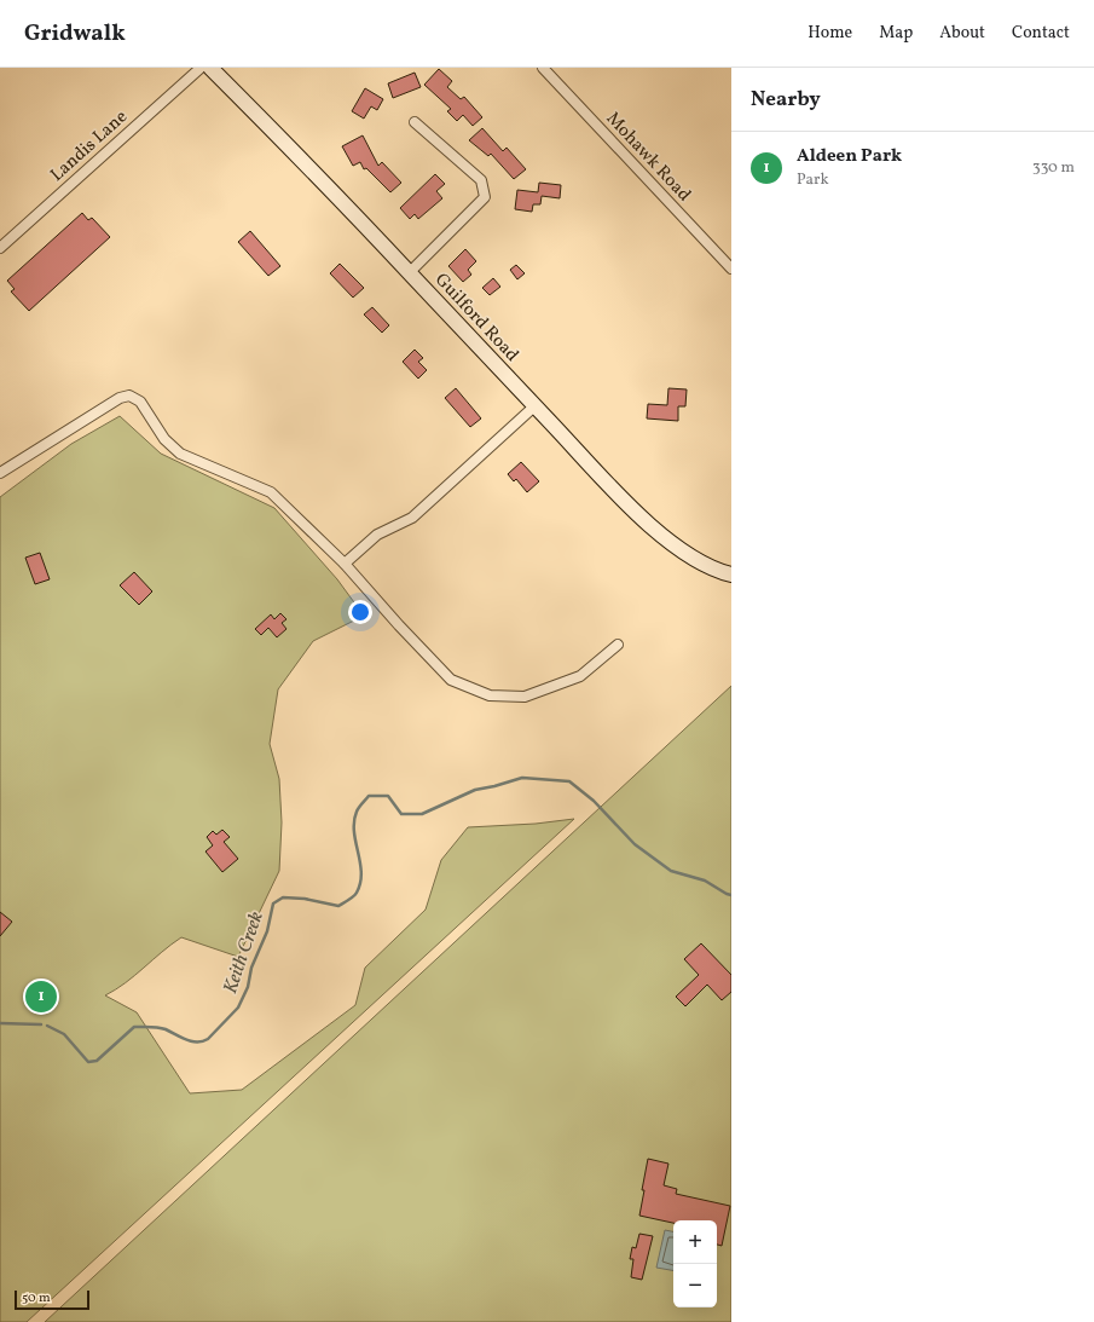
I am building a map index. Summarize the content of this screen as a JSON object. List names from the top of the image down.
{
  "streets": {
    "street": ["Landis Lane", "Mohawk Road", "Guilford Road"]
  },
  "water": ["Keith Creek"],
  "scale_bar": "50 m",
  "page": {
    "header": "Gridwalk",
    "nav": [
      "Home",
      "Map",
      "About",
      "Contact"
    ],
    "heading": "Nearby",
    "list": [
      {
        "mark": "1",
        "name": "Aldeen Park",
        "note": "Park",
        "value": "330 m"
      }
    ],
    "pins": "1",
    "map_buttons": ["+", "−"],
    "scale": "50 m"
  }
}
